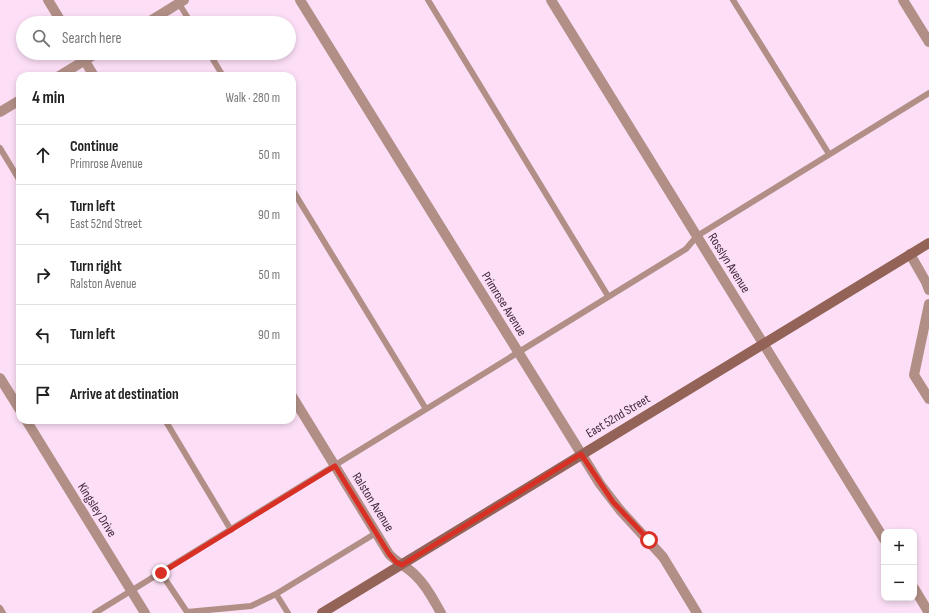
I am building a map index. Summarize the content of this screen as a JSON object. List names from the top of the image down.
{
  "streets": {
    "street": [
      "Rosslyn Avenue",
      "Primrose Avenue",
      "East 52nd Street",
      "Ralston Avenue",
      "Kingsley Drive"
    ]
  },
  "crossings": [
    ["Rosslyn Avenue", "East 52nd Street"],
    ["Primrose Avenue", "East 52nd Street"],
    ["East 52nd Street", "Ralston Avenue"]
  ],
  "page": {
    "search": "Search here",
    "heading": ["4 min", "Walk · 280 m"],
    "list": [
      ["Continue", "Primrose Avenue", "50 m"],
      ["Turn left", "East 52nd Street", "90 m"],
      ["Turn right", "Ralston Avenue", "50 m"],
      ["Turn left", "90 m"],
      "Arrive at destination"
    ],
    "map_buttons": ["+", "−"]
  }
}
